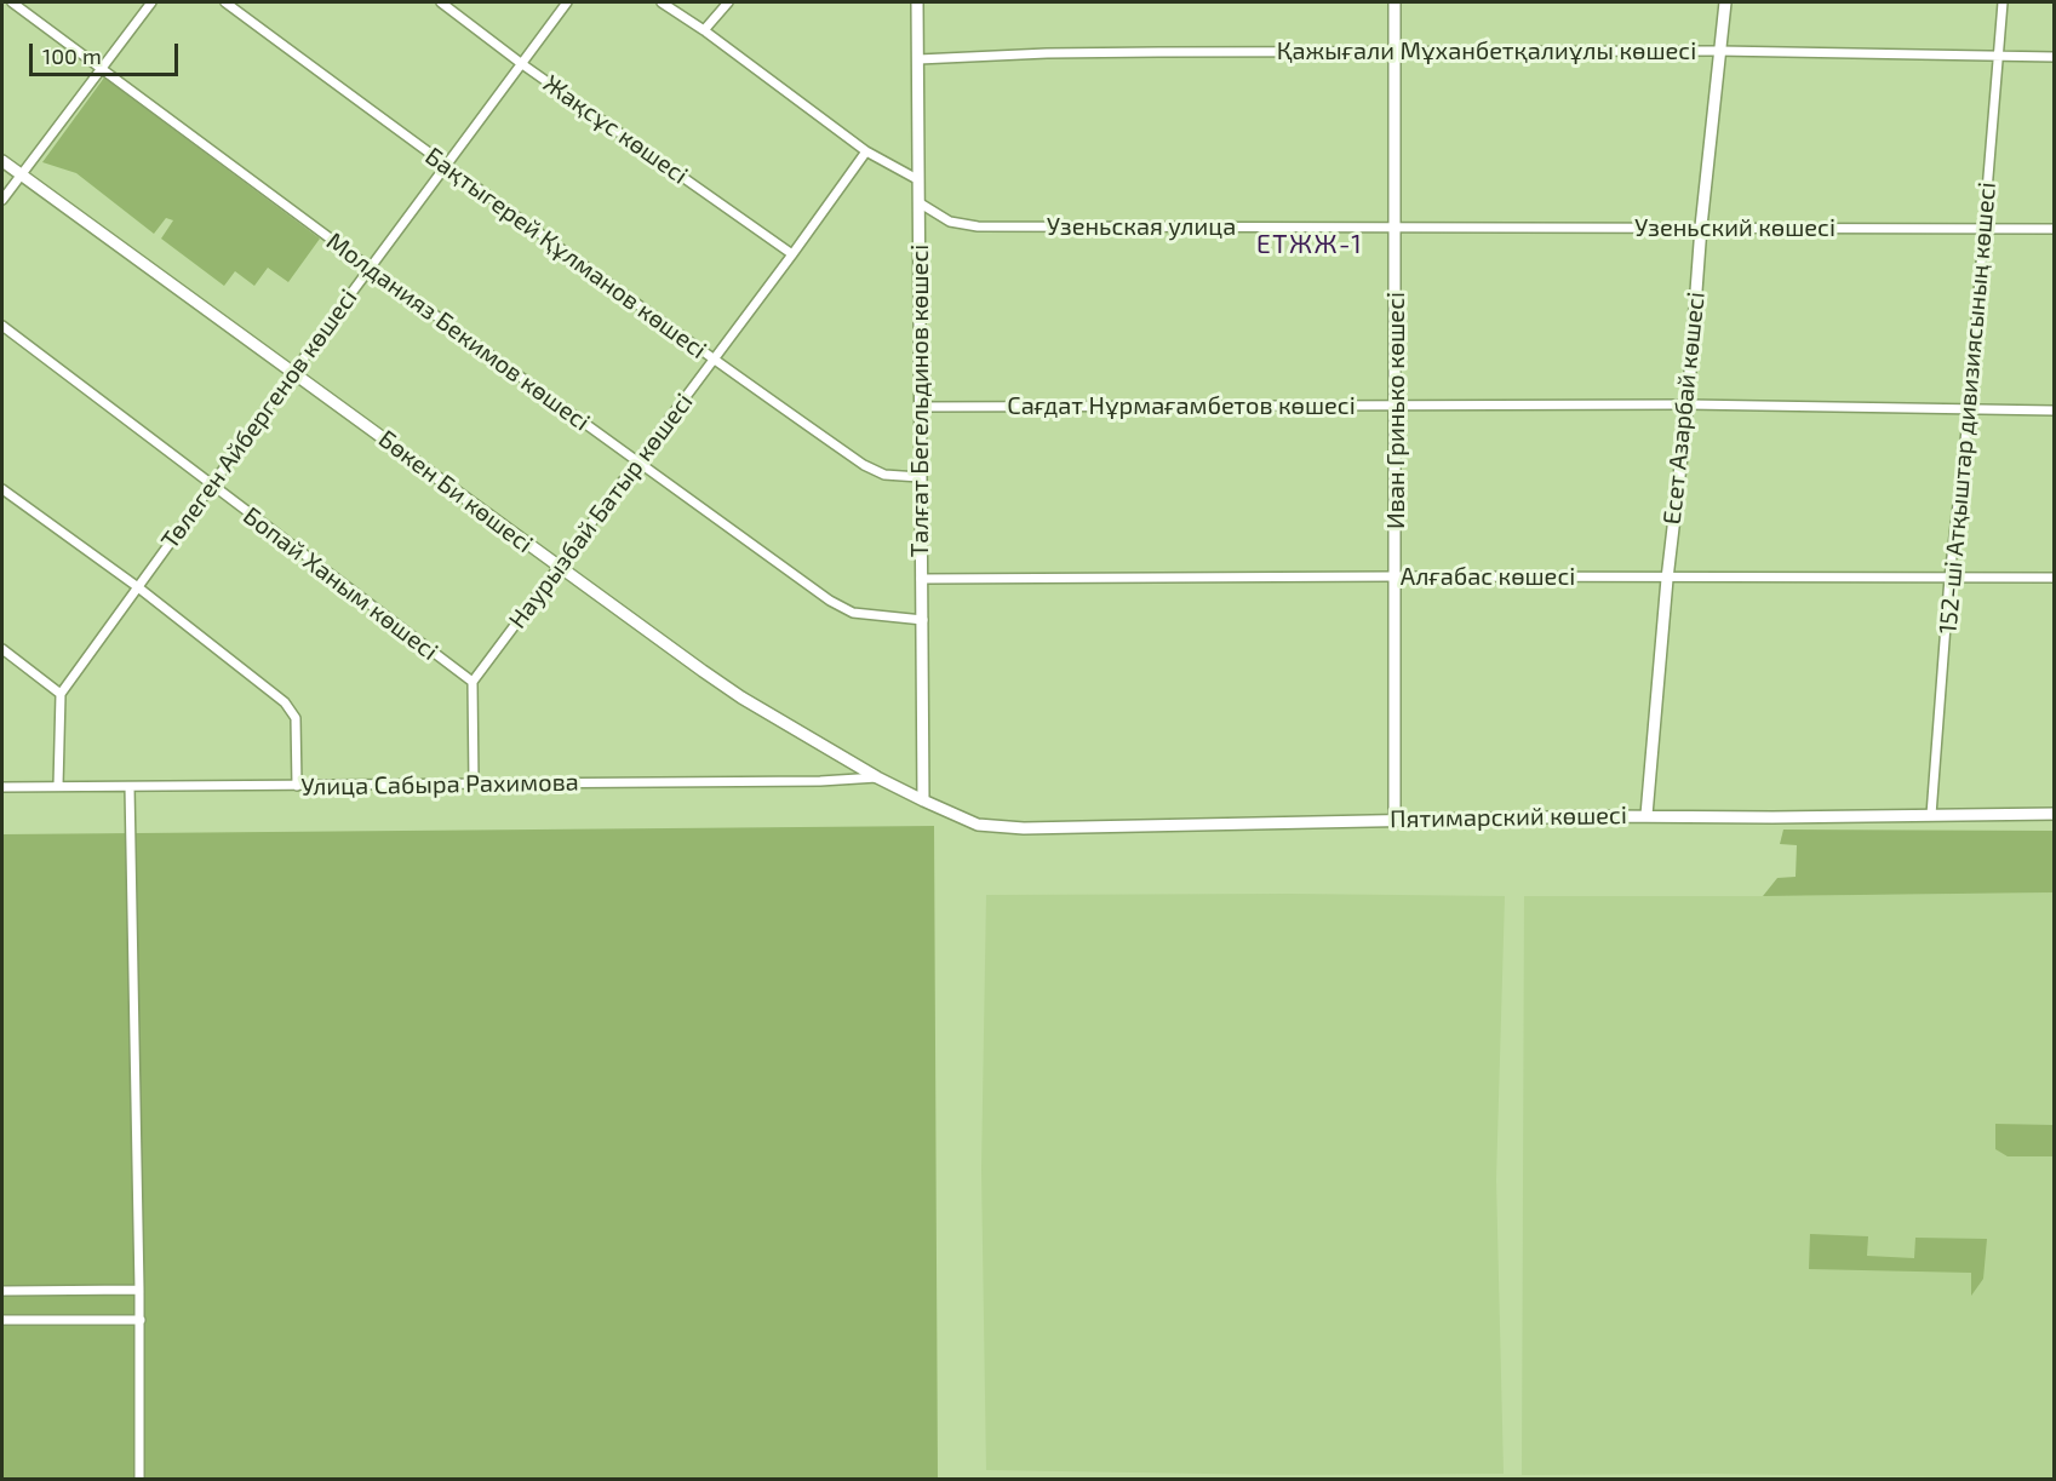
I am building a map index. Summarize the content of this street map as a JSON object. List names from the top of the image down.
{
  "streets": {
    "street": [
      "Қажығали Мұханбетқалиұлы көшесі",
      "Жақсұс көшесі",
      "Узеньская улица",
      "Узеньский көшесі",
      "Бақтыгерей Құлманов көшесі",
      "Молданияз Бекимов көшесі",
      "Талғат Бегельдинов көшесі",
      "Сағдат Нұрмағамбетов көшесі",
      "Есет Азарбай көшесі",
      "152-ші Атқыштар дивизиясының көшесі",
      "Иван Гринько көшесі",
      "Төлеген Айбергенов көшесі",
      "Бөкен Би көшесі",
      "Наурызбай Батыр көшесі",
      "Алғабас көшесі",
      "Бопай Ханым көшесі",
      "Улица Сабыра Рахимова",
      "Пятимарский көшесі"
    ]
  },
  "crossings": [
    ["Қажығали Мұханбетқалиұлы көшесі", "Талғат Бегельдинов көшесі"],
    ["Қажығали Мұханбетқалиұлы көшесі", "Есет Азарбай көшесі"],
    ["Қажығали Мұханбетқалиұлы көшесі", "152-ші Атқыштар дивизиясының көшесі"],
    ["Қажығали Мұханбетқалиұлы көшесі", "Иван Гринько көшесі"],
    ["Жақсұс көшесі", "Төлеген Айбергенов көшесі"],
    ["Жақсұс көшесі", "Наурызбай Батыр көшесі"],
    ["Узеньская улица", "Узеньский көшесі"],
    ["Узеньская улица", "Талғат Бегельдинов көшесі"],
    ["Узеньская улица", "Иван Гринько көшесі"],
    ["Узеньский көшесі", "Есет Азарбай көшесі"],
    ["Узеньский көшесі", "152-ші Атқыштар дивизиясының көшесі"],
    ["Бақтыгерей Құлманов көшесі", "Талғат Бегельдинов көшесі"],
    ["Бақтыгерей Құлманов көшесі", "Төлеген Айбергенов көшесі"],
    ["Бақтыгерей Құлманов көшесі", "Наурызбай Батыр көшесі"],
    ["Молданияз Бекимов көшесі", "Талғат Бегельдинов көшесі"],
    ["Молданияз Бекимов көшесі", "Төлеген Айбергенов көшесі"],
    ["Молданияз Бекимов көшесі", "Наурызбай Батыр көшесі"],
    ["Талғат Бегельдинов көшесі", "Сағдат Нұрмағамбетов көшесі"],
    ["Талғат Бегельдинов көшесі", "Бөкен Би көшесі"],
    ["Талғат Бегельдинов көшесі", "Алғабас көшесі"],
    ["Талғат Бегельдинов көшесі", "Пятимарский көшесі"],
    ["Сағдат Нұрмағамбетов көшесі", "Есет Азарбай көшесі"],
    ["Сағдат Нұрмағамбетов көшесі", "152-ші Атқыштар дивизиясының көшесі"],
    ["Сағдат Нұрмағамбетов көшесі", "Иван Гринько көшесі"],
    ["Есет Азарбай көшесі", "Алғабас көшесі"],
    ["Есет Азарбай көшесі", "Пятимарский көшесі"],
    ["152-ші Атқыштар дивизиясының көшесі", "Алғабас көшесі"],
    ["152-ші Атқыштар дивизиясының көшесі", "Пятимарский көшесі"],
    ["Иван Гринько көшесі", "Алғабас көшесі"],
    ["Иван Гринько көшесі", "Пятимарский көшесі"],
    ["Төлеген Айбергенов көшесі", "Бөкен Би көшесі"],
    ["Төлеген Айбергенов көшесі", "Бопай Ханым көшесі"],
    ["Бөкен Би көшесі", "Наурызбай Батыр көшесі"],
    ["Бөкен Би көшесі", "Улица Сабыра Рахимова"],
    ["Бөкен Би көшесі", "Пятимарский көшесі"],
    ["Наурызбай Батыр көшесі", "Бопай Ханым көшесі"]
  ],
  "districts": ["ЕТЖЖ-1"],
  "scale_bar": "100 m"
}
